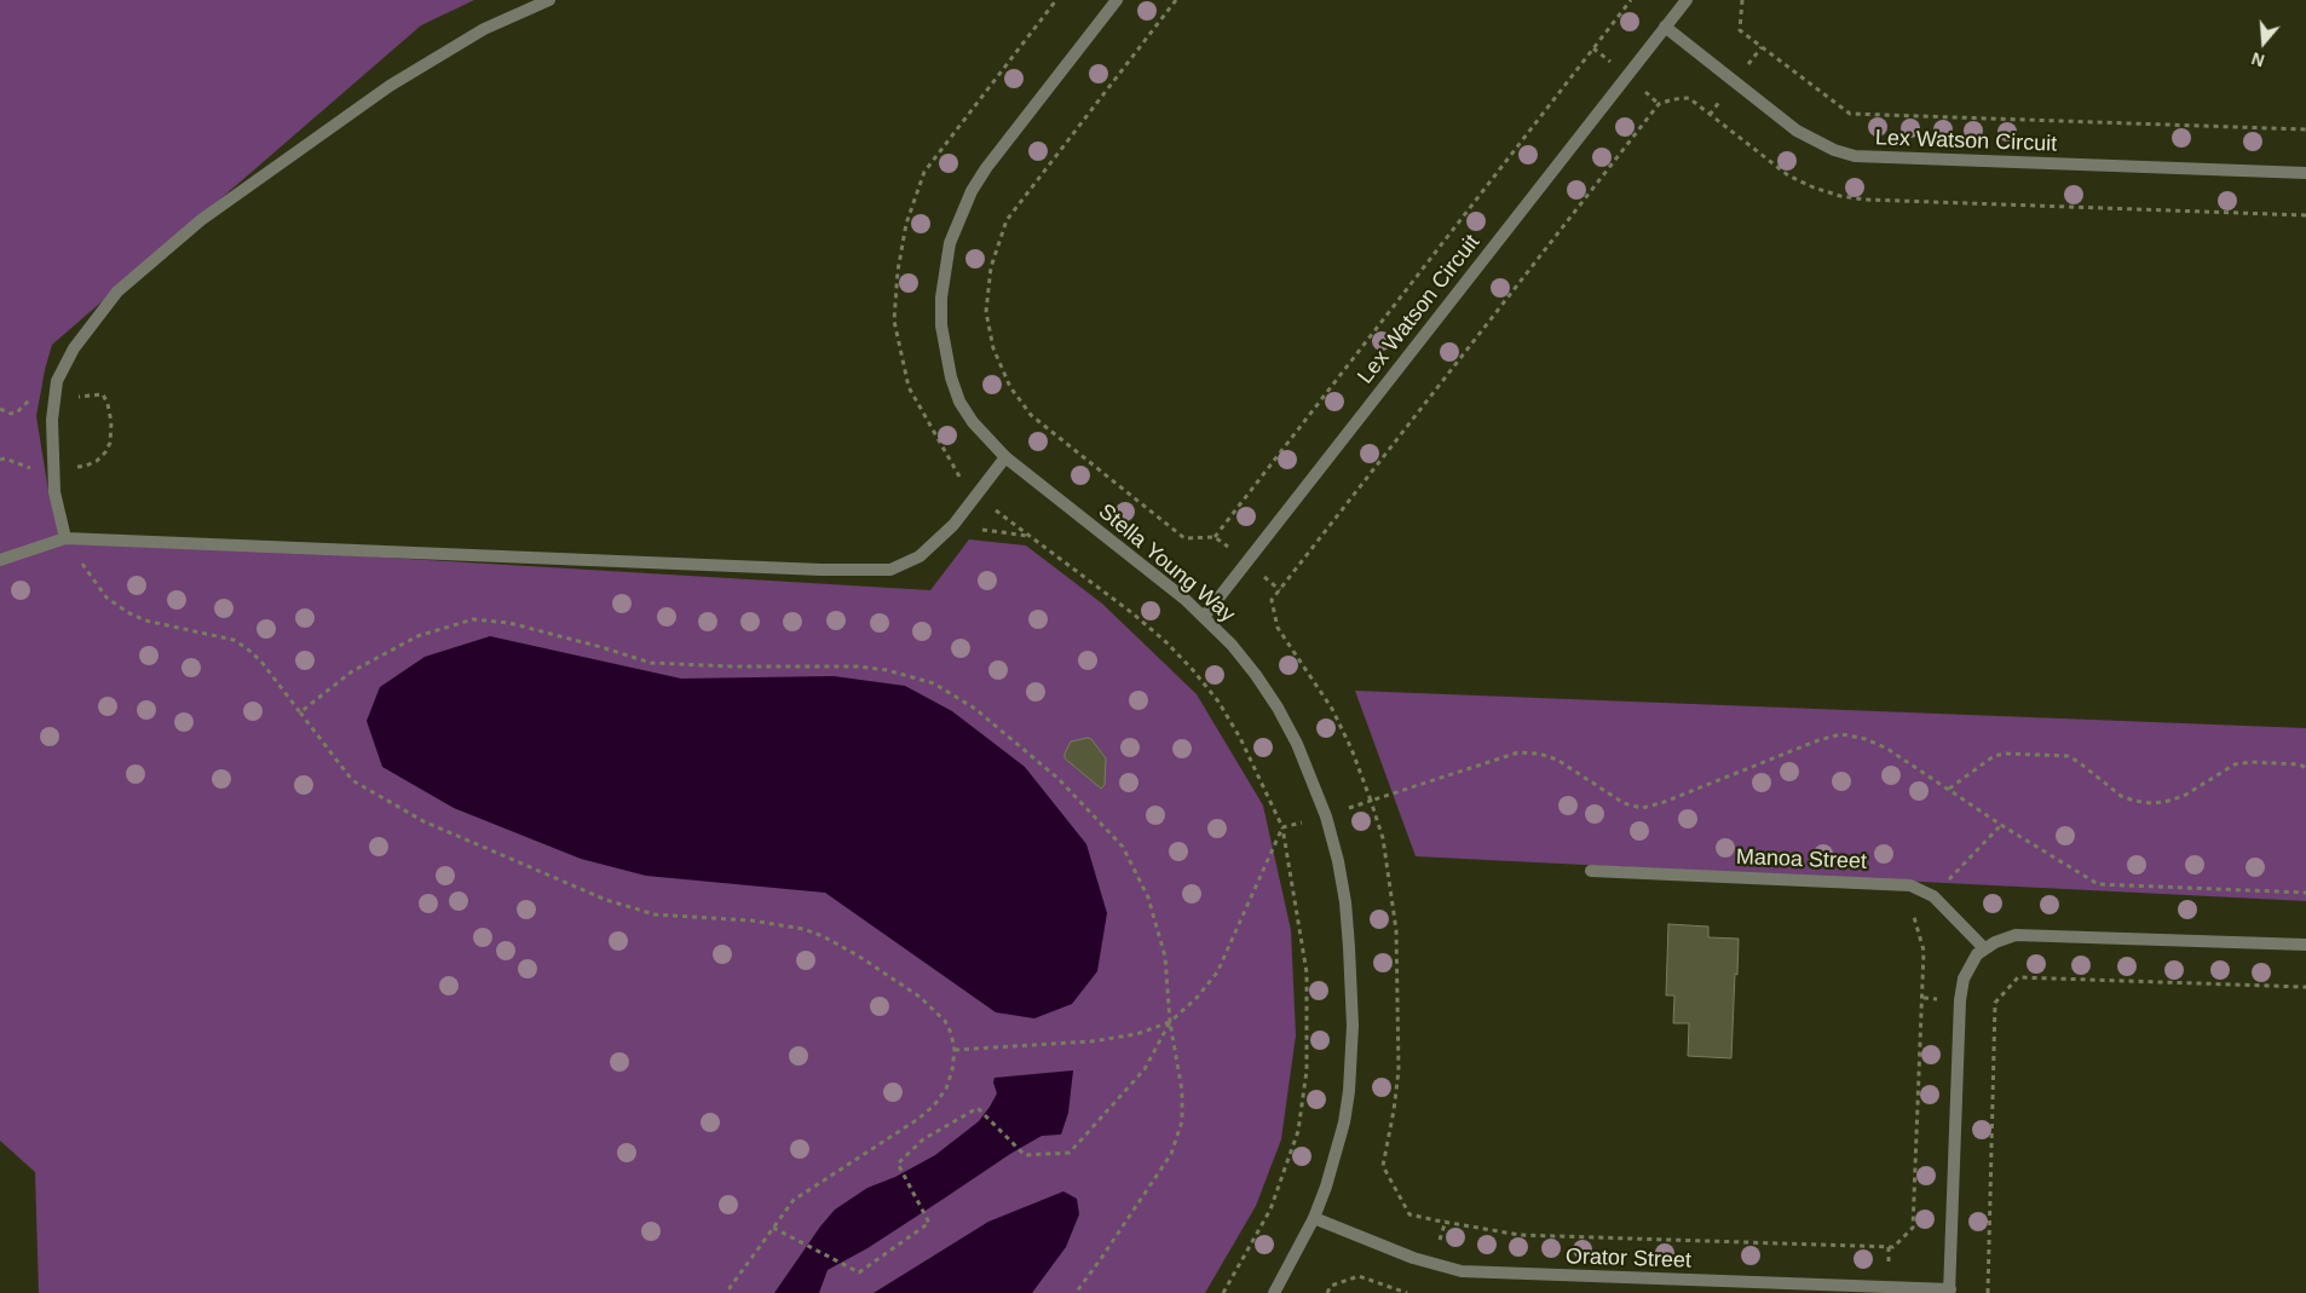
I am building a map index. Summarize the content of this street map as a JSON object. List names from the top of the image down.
{
  "streets": {
    "street": [
      "Lex Watson Circuit",
      "Stella Young Way",
      "Manoa Street",
      "Orator Street"
    ]
  },
  "crossings": [
    ["Lex Watson Circuit", "Stella Young Way"],
    ["Stella Young Way", "Orator Street"]
  ],
  "north": "bottom"
}
